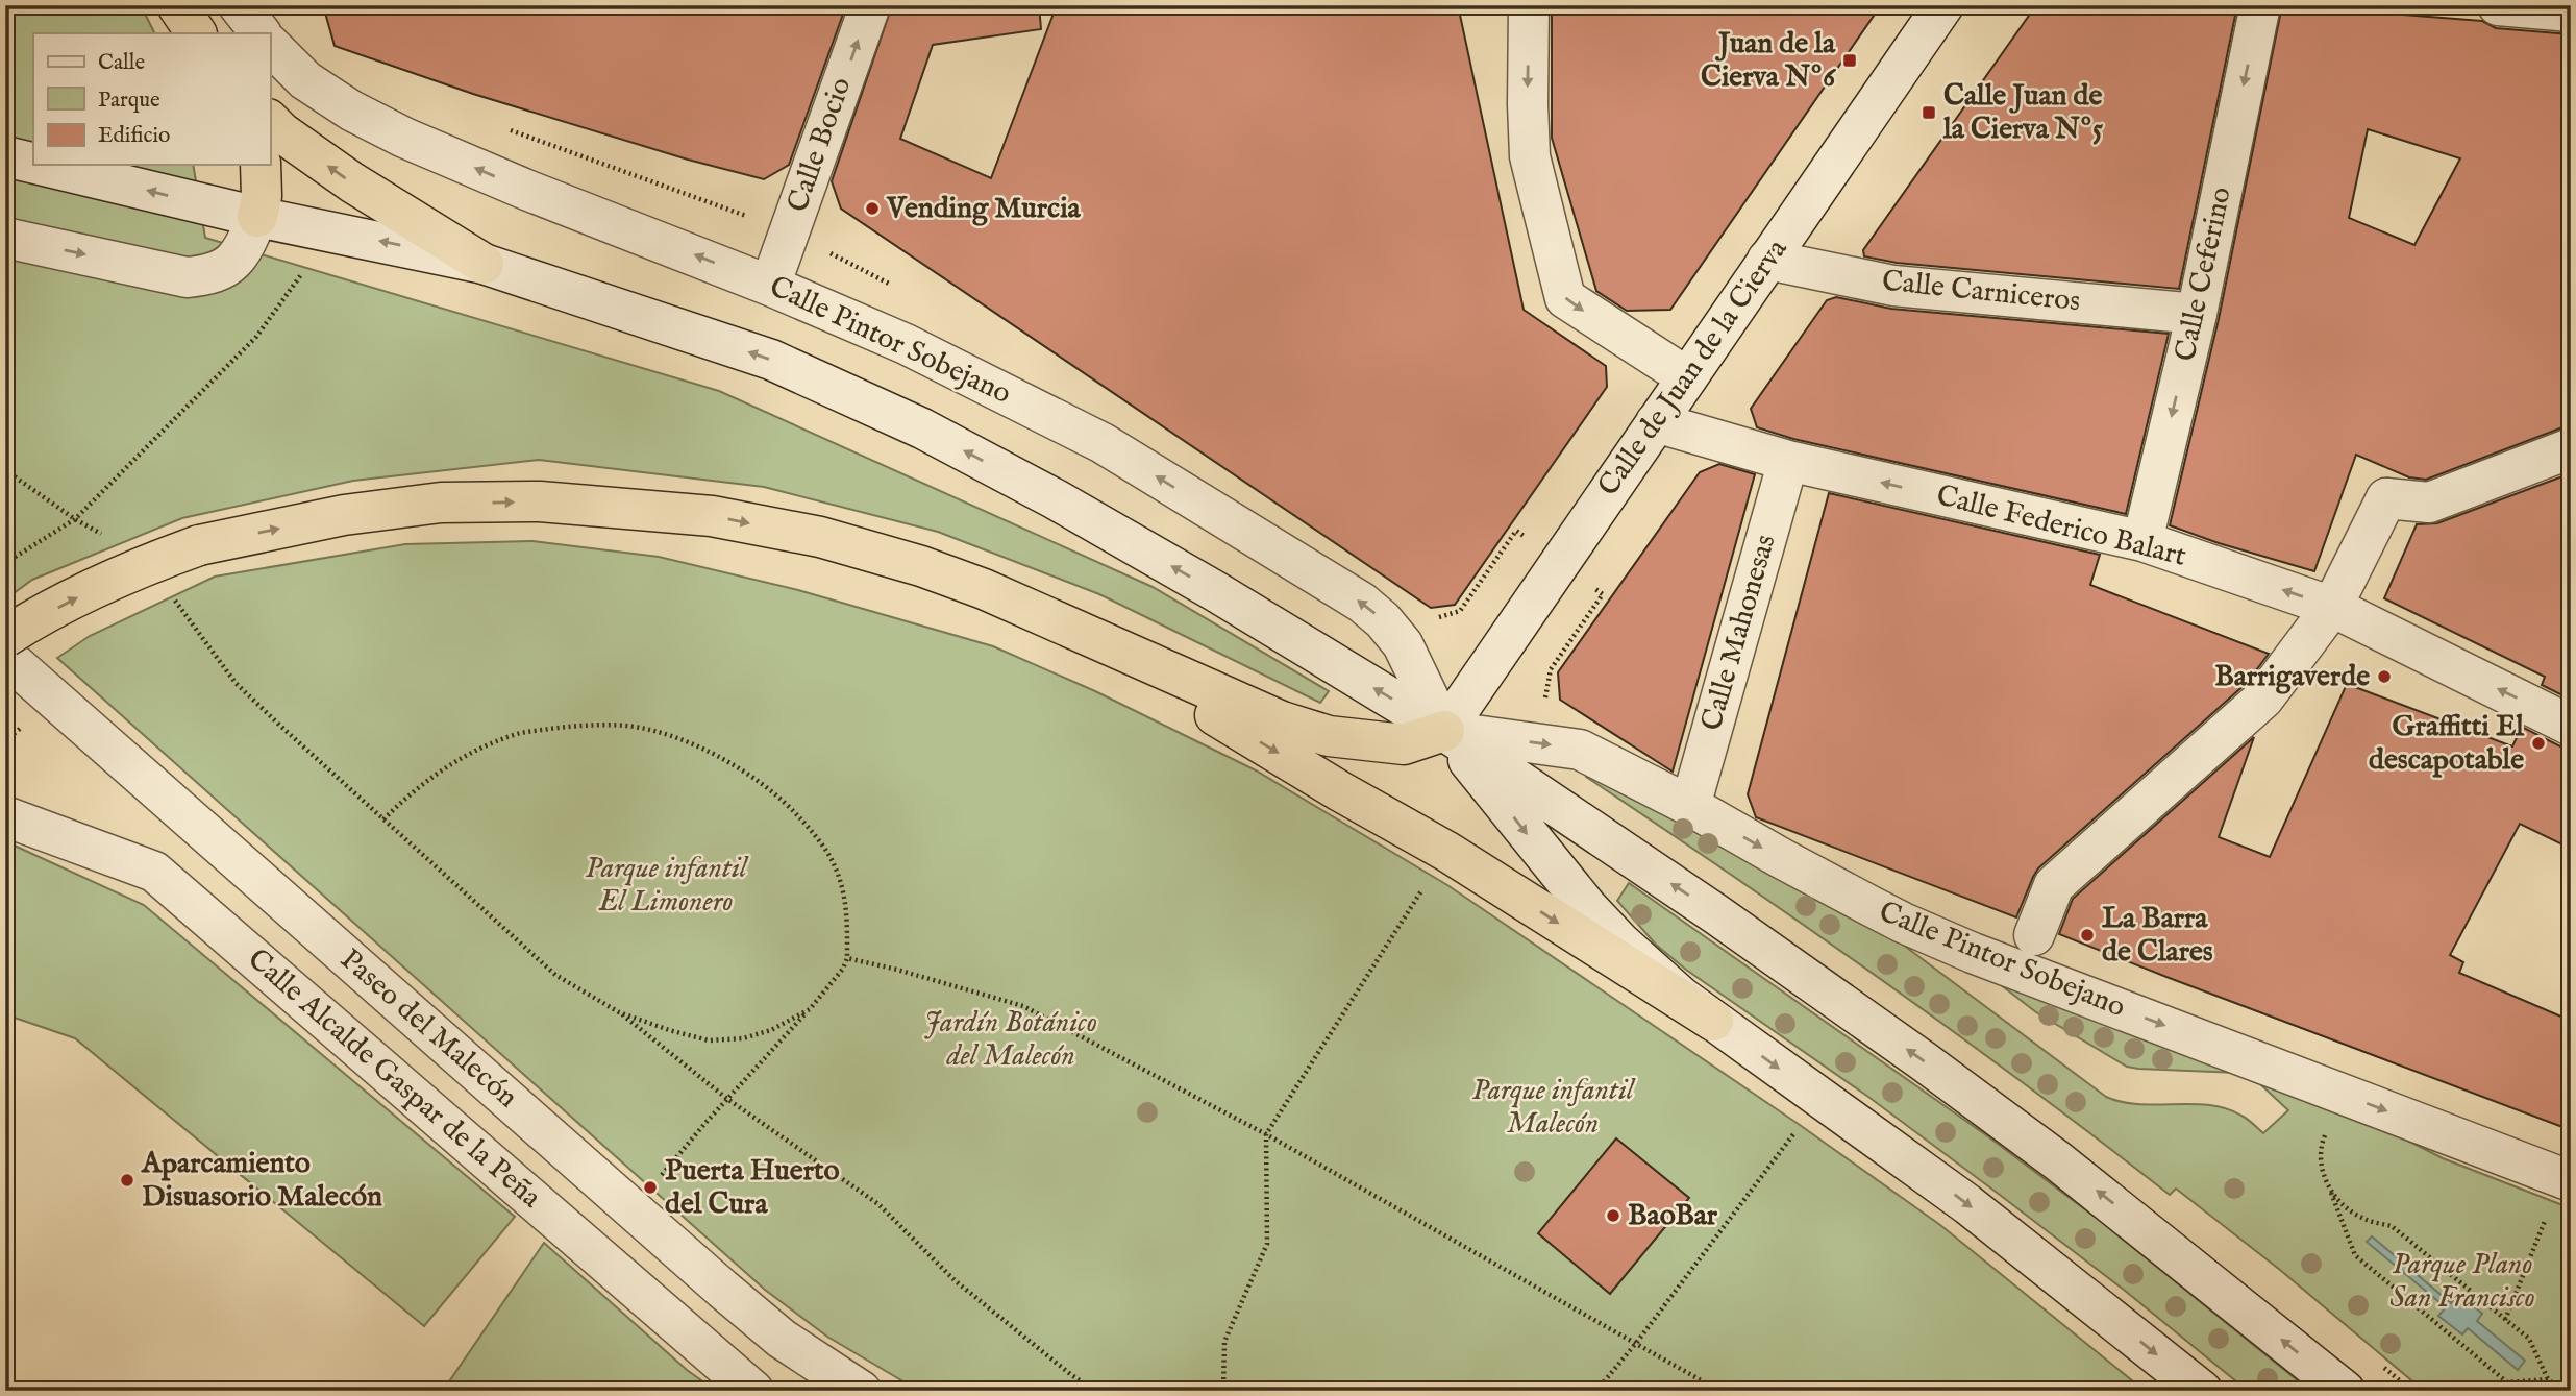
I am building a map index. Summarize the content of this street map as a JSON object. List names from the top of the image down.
{
  "streets": {
    "street": [
      "Calle Bocio",
      "Calle Ceferino",
      "Calle Carniceros",
      "Calle Pintor Sobejano",
      "Calle de Juan de la Cierva",
      "Calle Federico Balart",
      "Calle Mahonesas",
      "Paseo del Malecón",
      "Calle Alcalde Gaspar de la Peña"
    ]
  },
  "crossings": [
    ["Calle Bocio", "Calle Pintor Sobejano"],
    ["Calle Ceferino", "Calle Carniceros"],
    ["Calle Ceferino", "Calle Federico Balart"],
    ["Calle Carniceros", "Calle de Juan de la Cierva"],
    ["Calle Pintor Sobejano", "Calle de Juan de la Cierva"],
    ["Calle Pintor Sobejano", "Calle Mahonesas"],
    ["Calle de Juan de la Cierva", "Calle Federico Balart"],
    ["Calle Federico Balart", "Calle Mahonesas"]
  ],
  "one_way": ["Calle Bocio", "Calle Ceferino", "Calle Federico Balart"],
  "parks": [
    "Parque infantil El Limonero",
    "Jardín Botánico del Malecón",
    "Parque infantil Malecón",
    "Parque Plano San Francisco"
  ],
  "places": {
    "transit": ["Juan de la Cierva Nº6", "Calle Juan de la Cierva Nº5"],
    "other": [
      "Vending Murcia",
      "Barrigaverde",
      "Graffitti El descapotable",
      "La Barra de Clares",
      "Aparcamiento Disuasorio Malecón",
      "Puerta Huerto del Cura",
      "BaoBar"
    ]
  },
  "legend": ["Calle", "Parque", "Edificio"]
}
